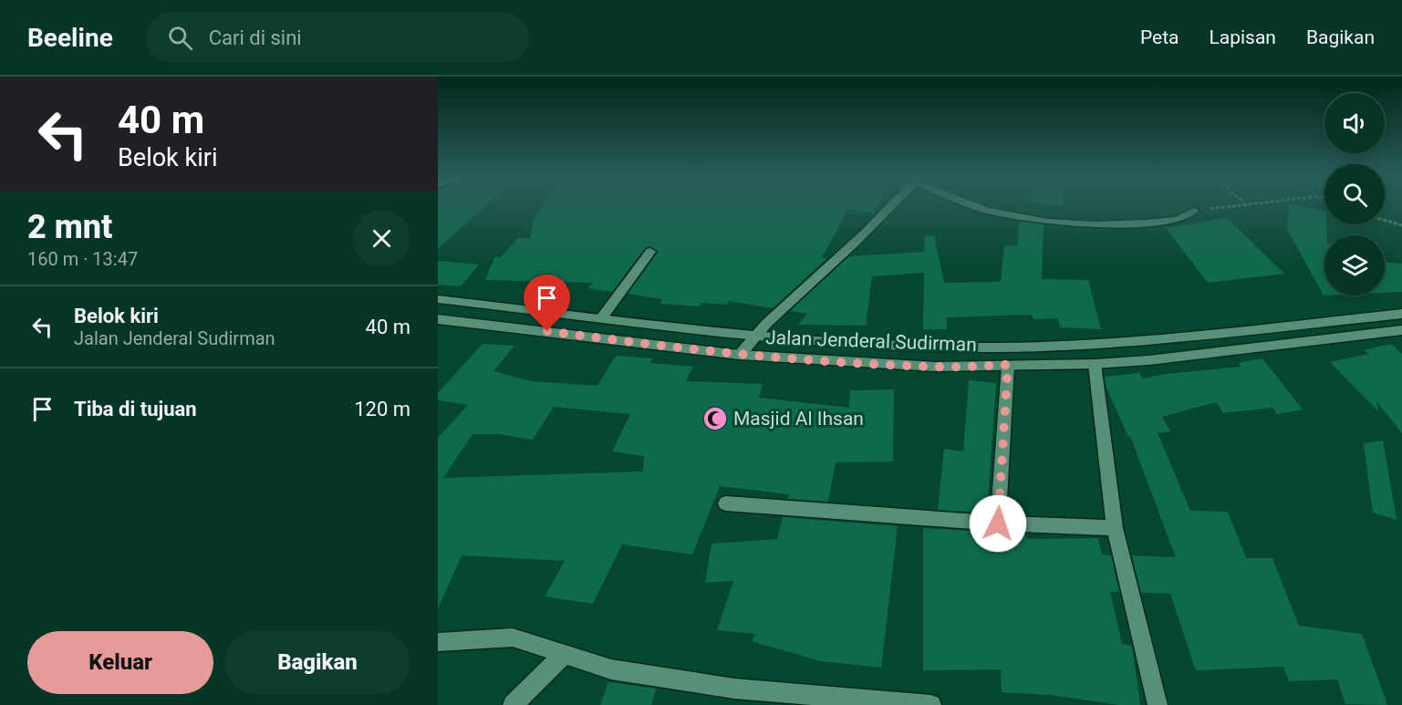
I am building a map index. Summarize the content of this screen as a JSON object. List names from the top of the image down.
{
  "streets": {
    "main road": ["Jalan Jenderal Sudirman"]
  },
  "places": {
    "mosque": ["Masjid Al Ihsan"]
  },
  "page": {
    "header": "Beeline",
    "search": "Cari di sini",
    "nav": ["Peta", "Lapisan", "Bagikan"],
    "turn": ["40 m", "Belok kiri"],
    "heading": ["2 mnt", "160 m · 13:47"],
    "list": [
      {
        "name": "Belok kiri",
        "note": "Jalan Jenderal Sudirman",
        "value": "40 m"
      },
      {
        "name": "Tiba di tujuan",
        "value": "120 m"
      }
    ],
    "buttons": ["Keluar", "Bagikan"]
  }
}
